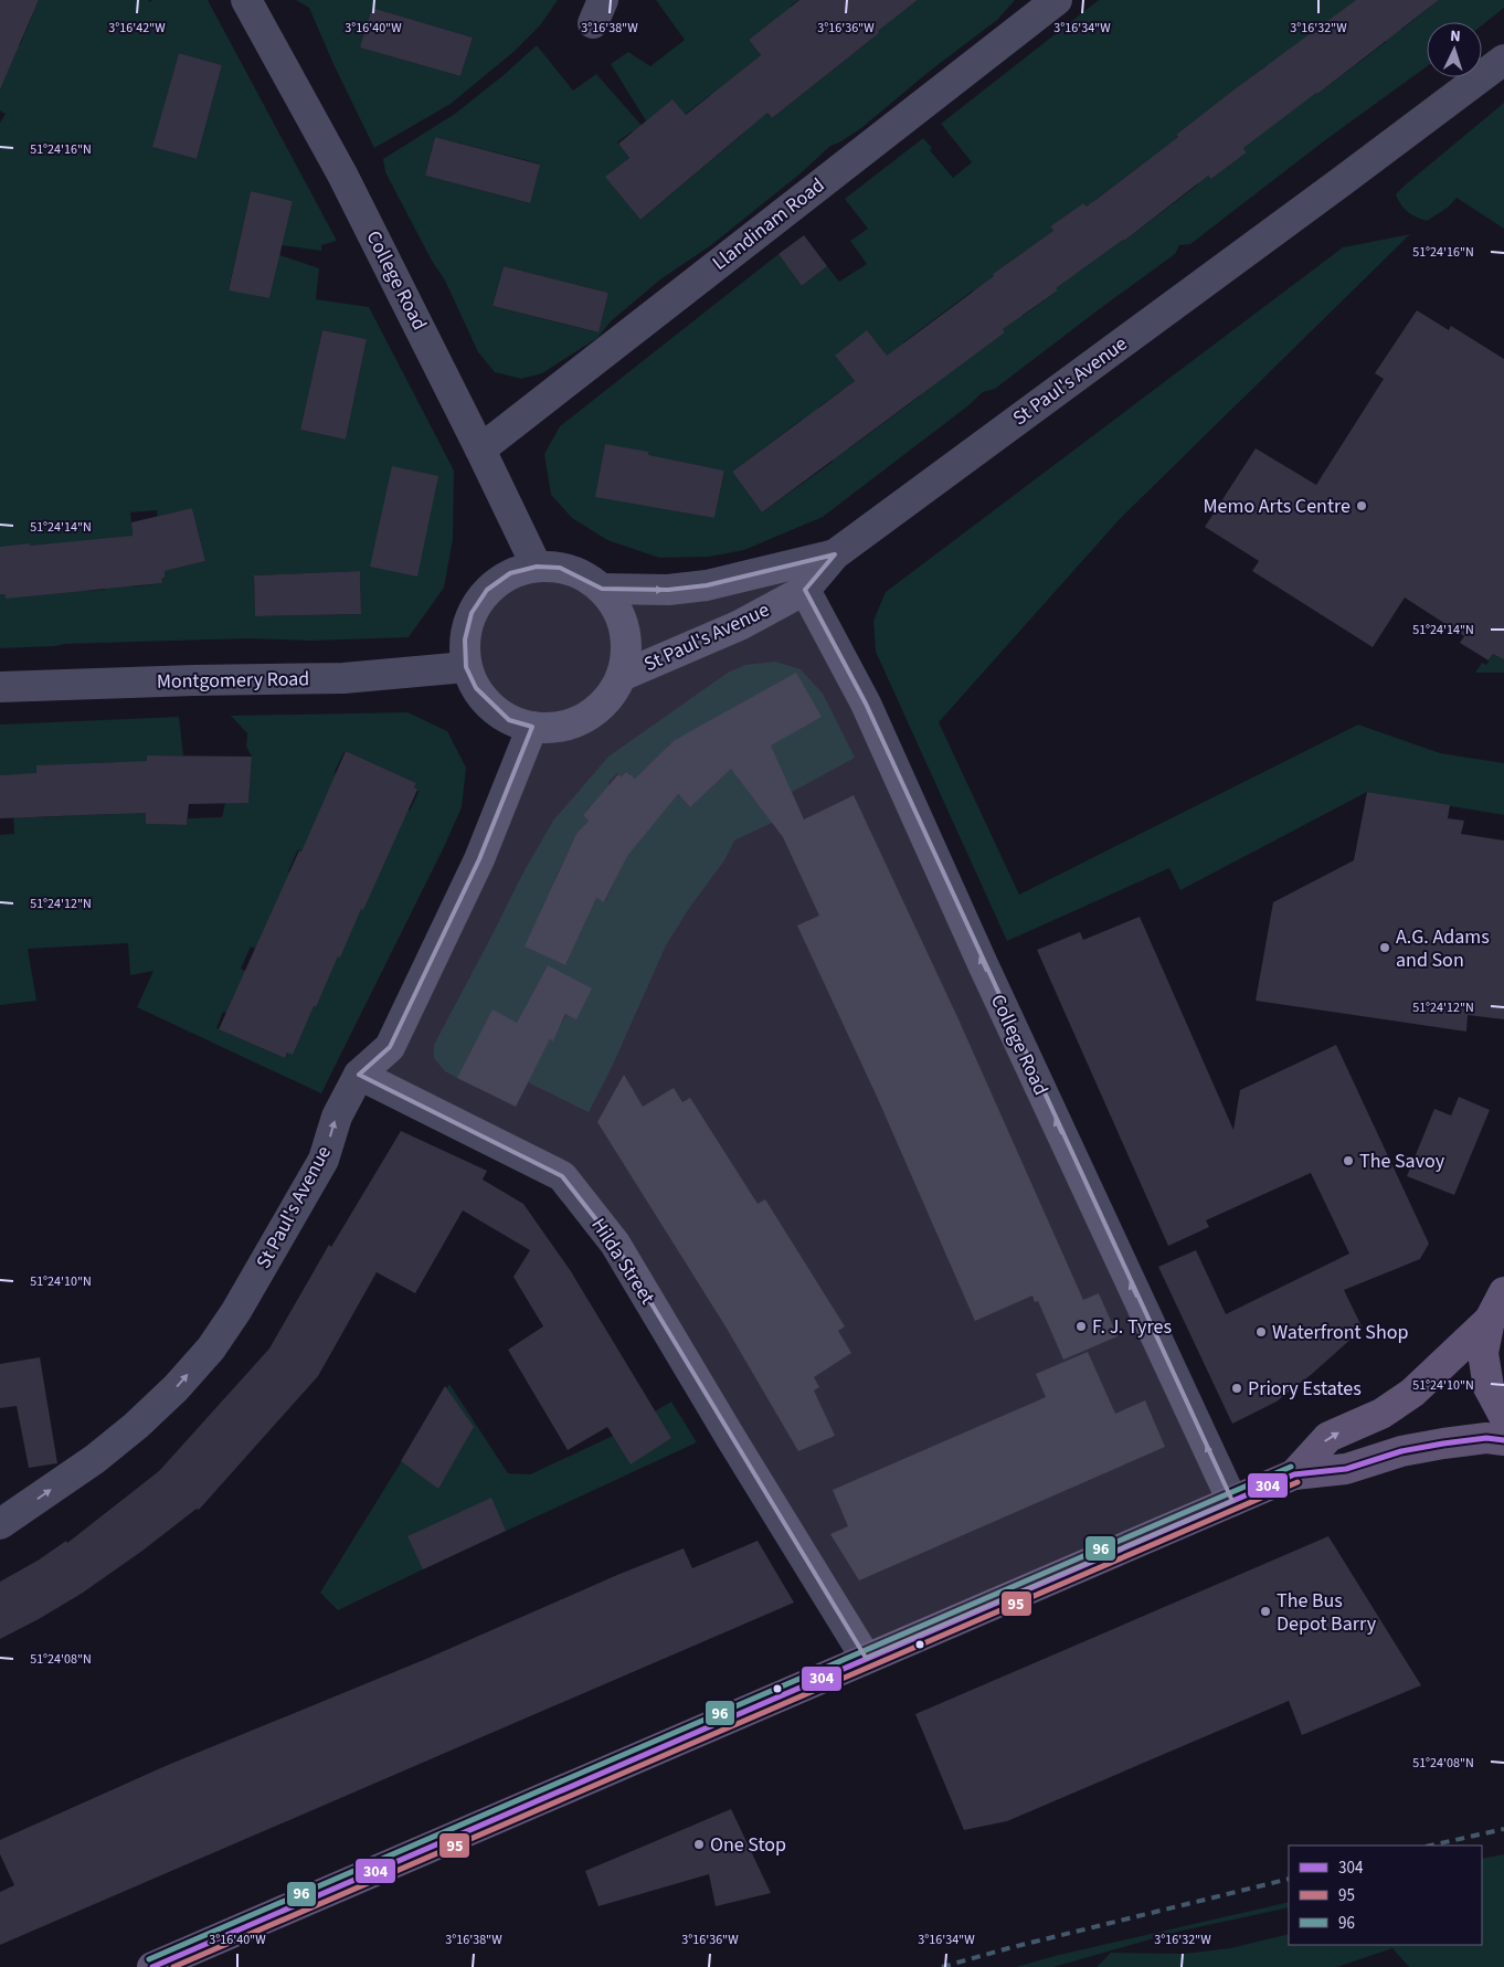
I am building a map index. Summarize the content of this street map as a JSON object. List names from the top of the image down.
{
  "streets": {
    "street": [
      "Llandinam Road",
      "College Road",
      "St Paul's Avenue",
      "Montgomery Road",
      "Hilda Street"
    ]
  },
  "crossings": [
    ["Llandinam Road", "College Road"],
    ["College Road", "St Paul's Avenue"],
    ["College Road", "Montgomery Road"],
    ["St Paul's Avenue", "Montgomery Road"],
    ["St Paul's Avenue", "Hilda Street"]
  ],
  "one_way": ["College Road"],
  "places": [
    "Memo Arts Centre",
    "A.G. Adams and Son",
    "The Savoy",
    "F. J. Tyres",
    "Waterfront Shop",
    "Priory Estates",
    "The Bus Depot Barry",
    "One Stop"
  ],
  "lines": ["transit line 304", "transit line 96", "transit line 95"],
  "legend": ["304", "95", "96"],
  "north": "top",
  "coordinates": [
    "3°16'42\"W",
    "3°16'40\"W",
    "3°16'38\"W",
    "3°16'36\"W",
    "3°16'34\"W",
    "3°16'32\"W",
    "51°24'16\"N",
    "51°24'14\"N",
    "51°24'12\"N",
    "51°24'10\"N",
    "51°24'08\"N"
  ]
}
